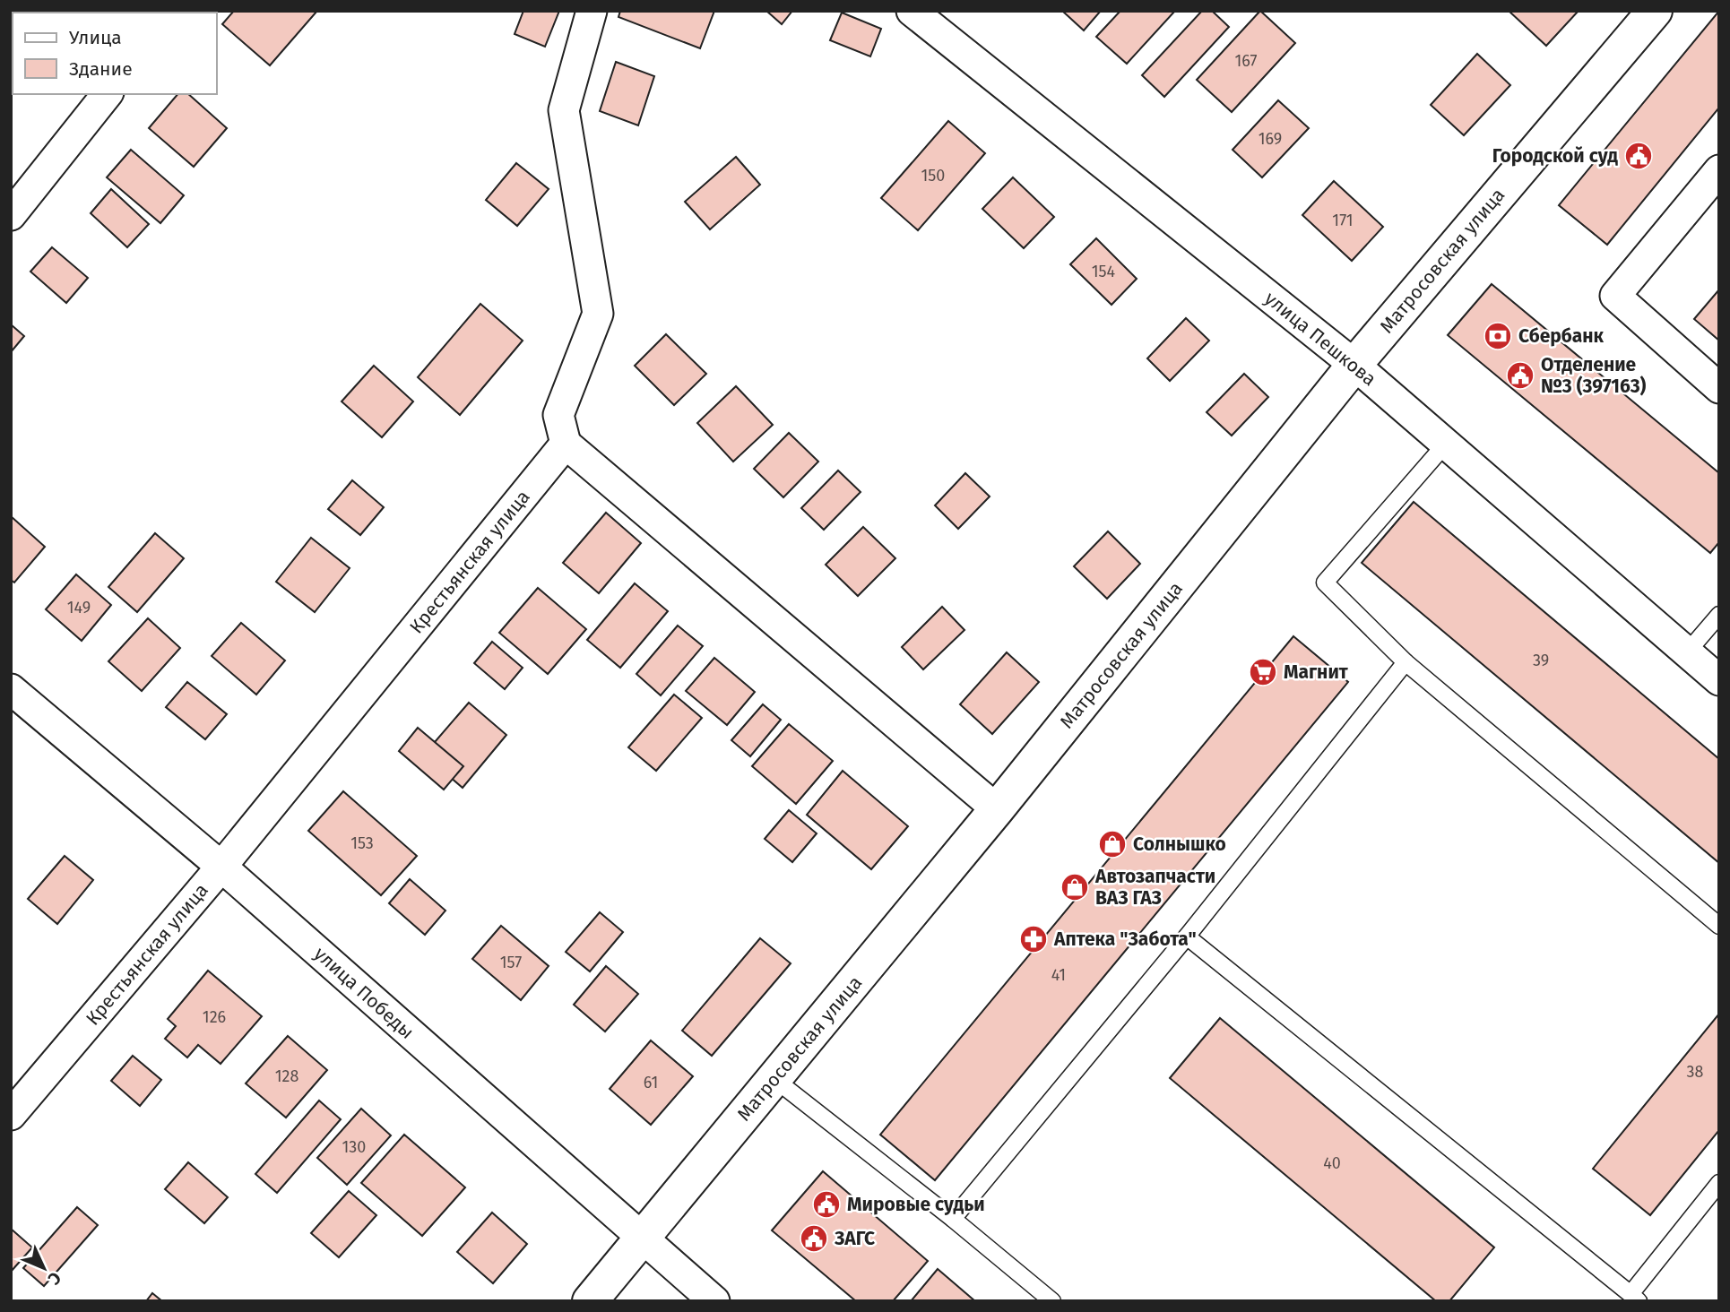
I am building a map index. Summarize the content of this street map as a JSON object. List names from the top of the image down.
{
  "streets": {
    "highway": ["Матросовская улица"],
    "street": ["улица Пешкова", "Крестьянская улица", "улица Победы"]
  },
  "crossings": [
    ["Матросовская улица", "улица Пешкова"],
    ["Матросовская улица", "улица Победы"],
    ["Крестьянская улица", "улица Победы"]
  ],
  "places": {
    "public building": [
      "Городской суд",
      "Отделение №3 (397163)",
      "Мировые судьи",
      "ЗАГС"
    ],
    "bank": ["Сбербанк"],
    "supermarket": ["Магнит"],
    "shop": ["Солнышко", "Автозапчасти ВАЗ ГАЗ"],
    "pharmacy": ["Аптека \"Забота\""]
  },
  "house_numbers": [
    "167",
    "169",
    "150",
    "171",
    "154",
    "149",
    "39",
    "153",
    "157",
    "41",
    "126",
    "38",
    "128",
    "61",
    "130",
    "40"
  ],
  "legend": ["Улица", "Здание"],
  "north": "bottom right"
}
